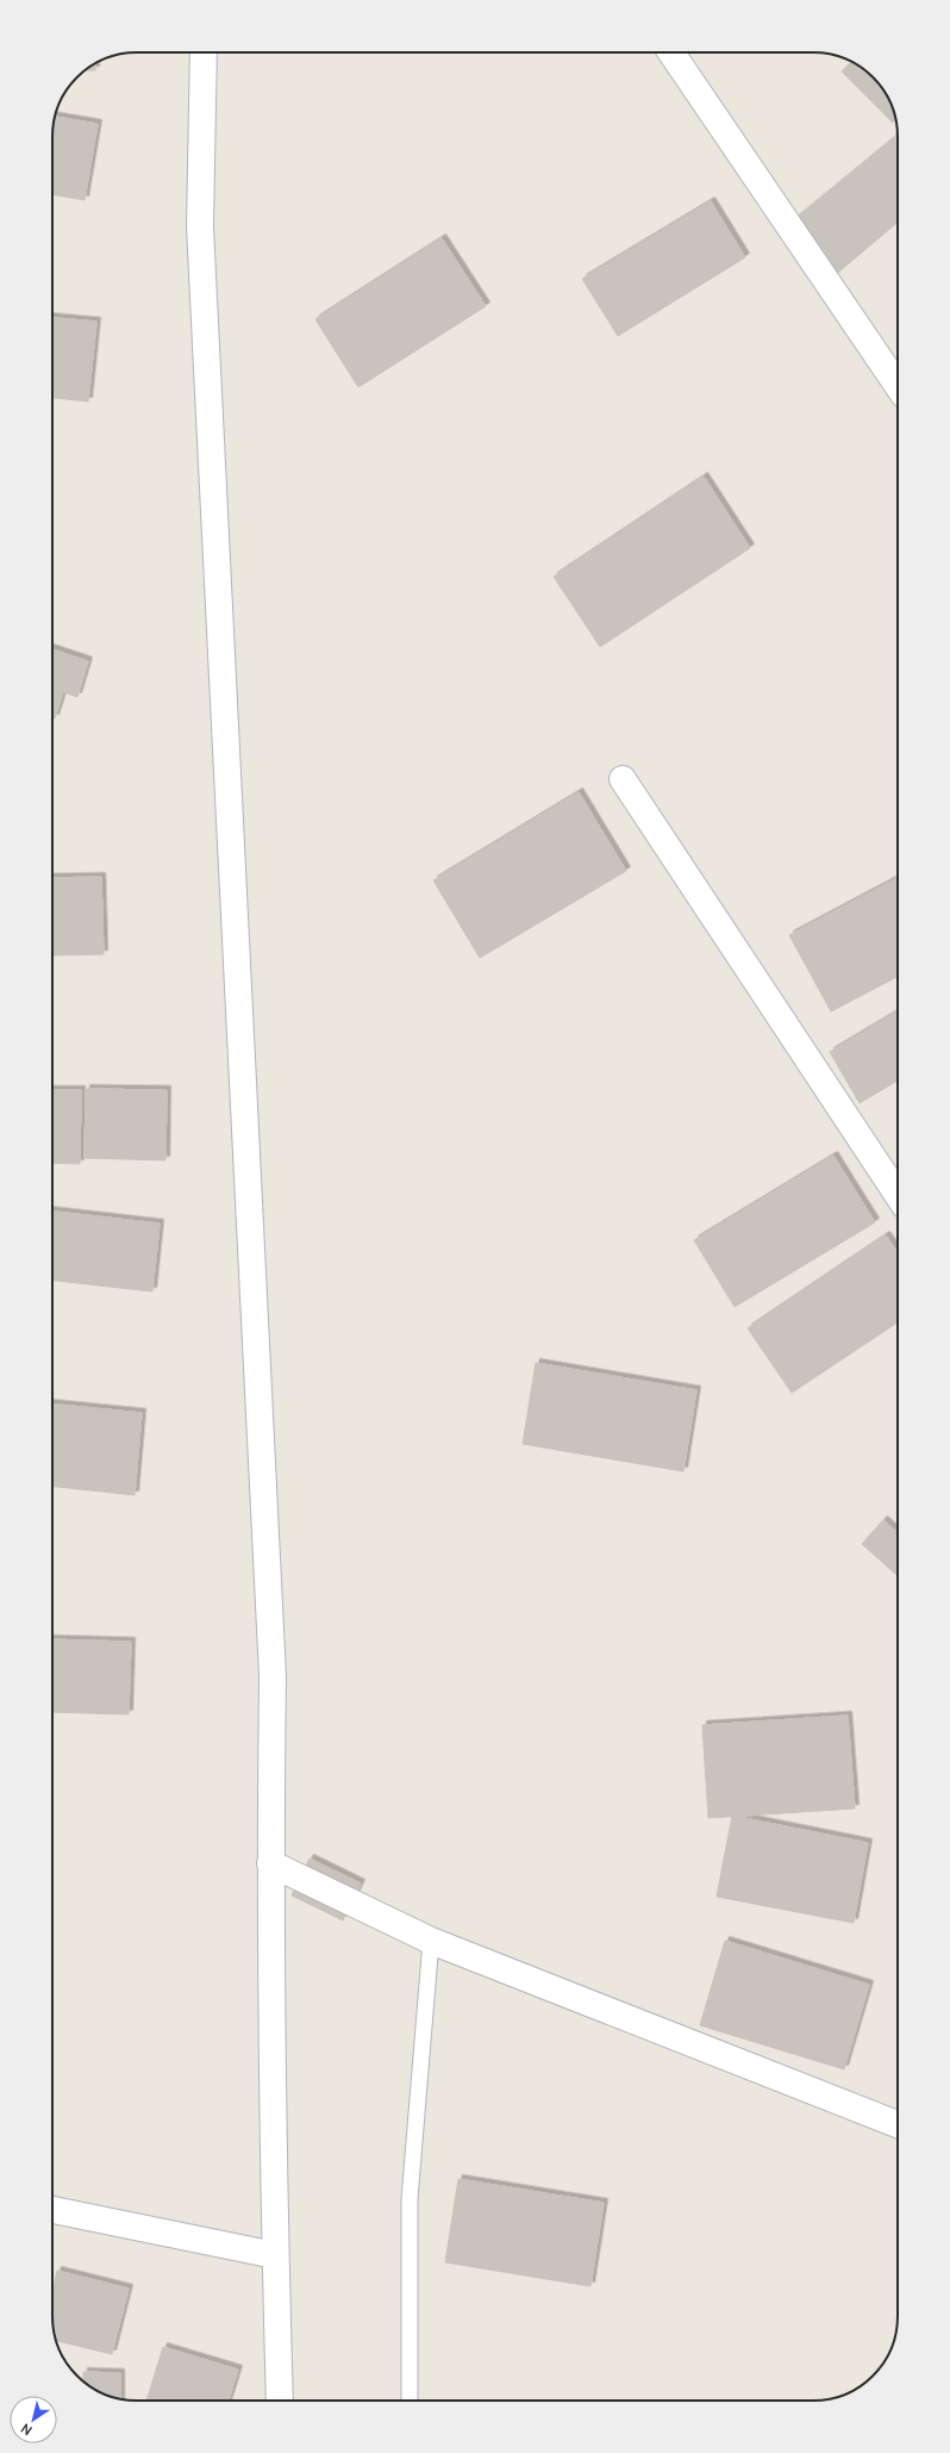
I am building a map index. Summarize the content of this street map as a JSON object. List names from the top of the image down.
{
  "north": "bottom left"
}
